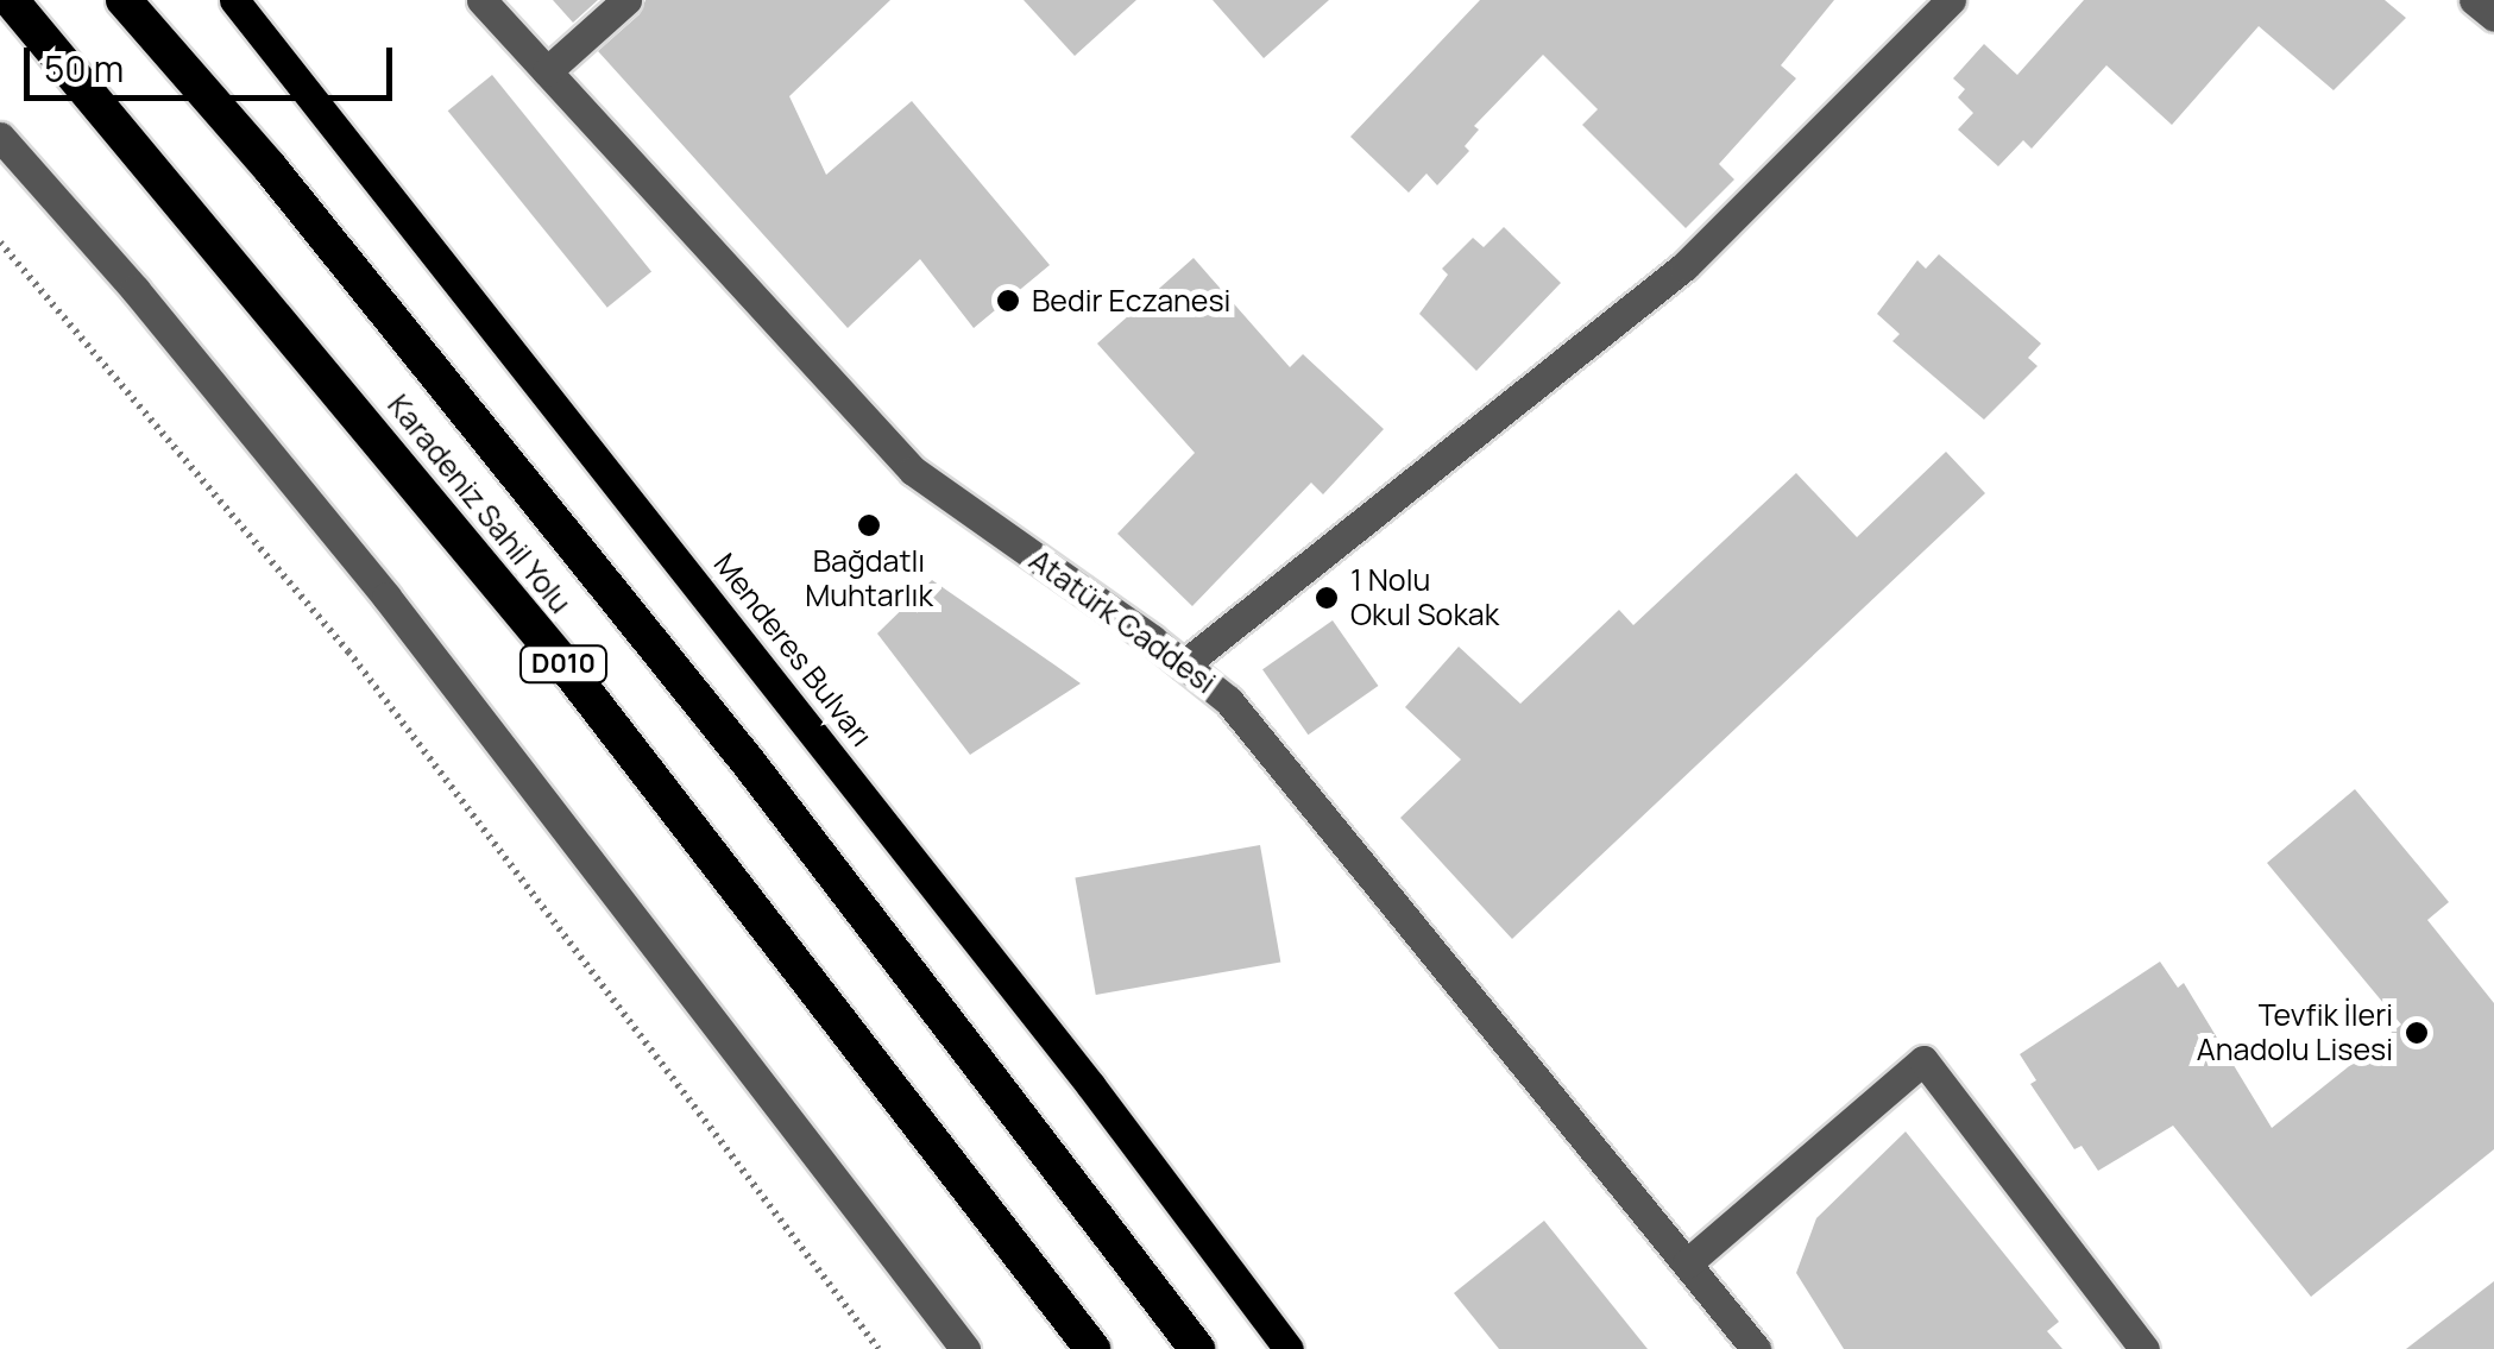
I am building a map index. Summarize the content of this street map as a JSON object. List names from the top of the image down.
{
  "streets": {
    "highway": ["Karadeniz Sahil Yolu", "D010"],
    "main road": ["Menderes Bulvarı"],
    "street": ["Atatürk Caddesi"]
  },
  "places": [
    "Bedir Eczanesi",
    "Bağdatlı Muhtarlık",
    "1 Nolu Okul Sokak",
    "Tevfik İleri Anadolu Lisesi"
  ],
  "scale_bar": "50 m"
}
